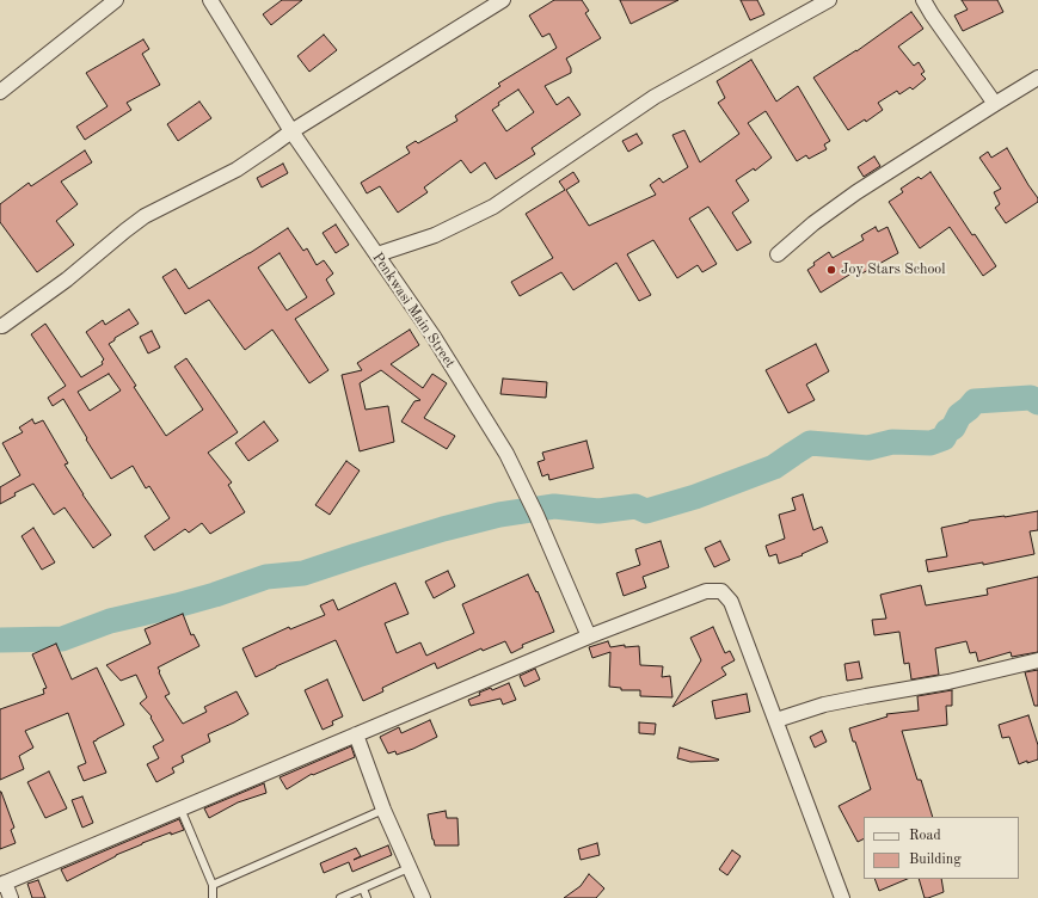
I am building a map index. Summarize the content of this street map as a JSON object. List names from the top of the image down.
{
  "streets": {
    "street": ["Penkwasi Main Street"]
  },
  "places": ["Joy Stars School"],
  "legend": ["Road", "Building"]
}
